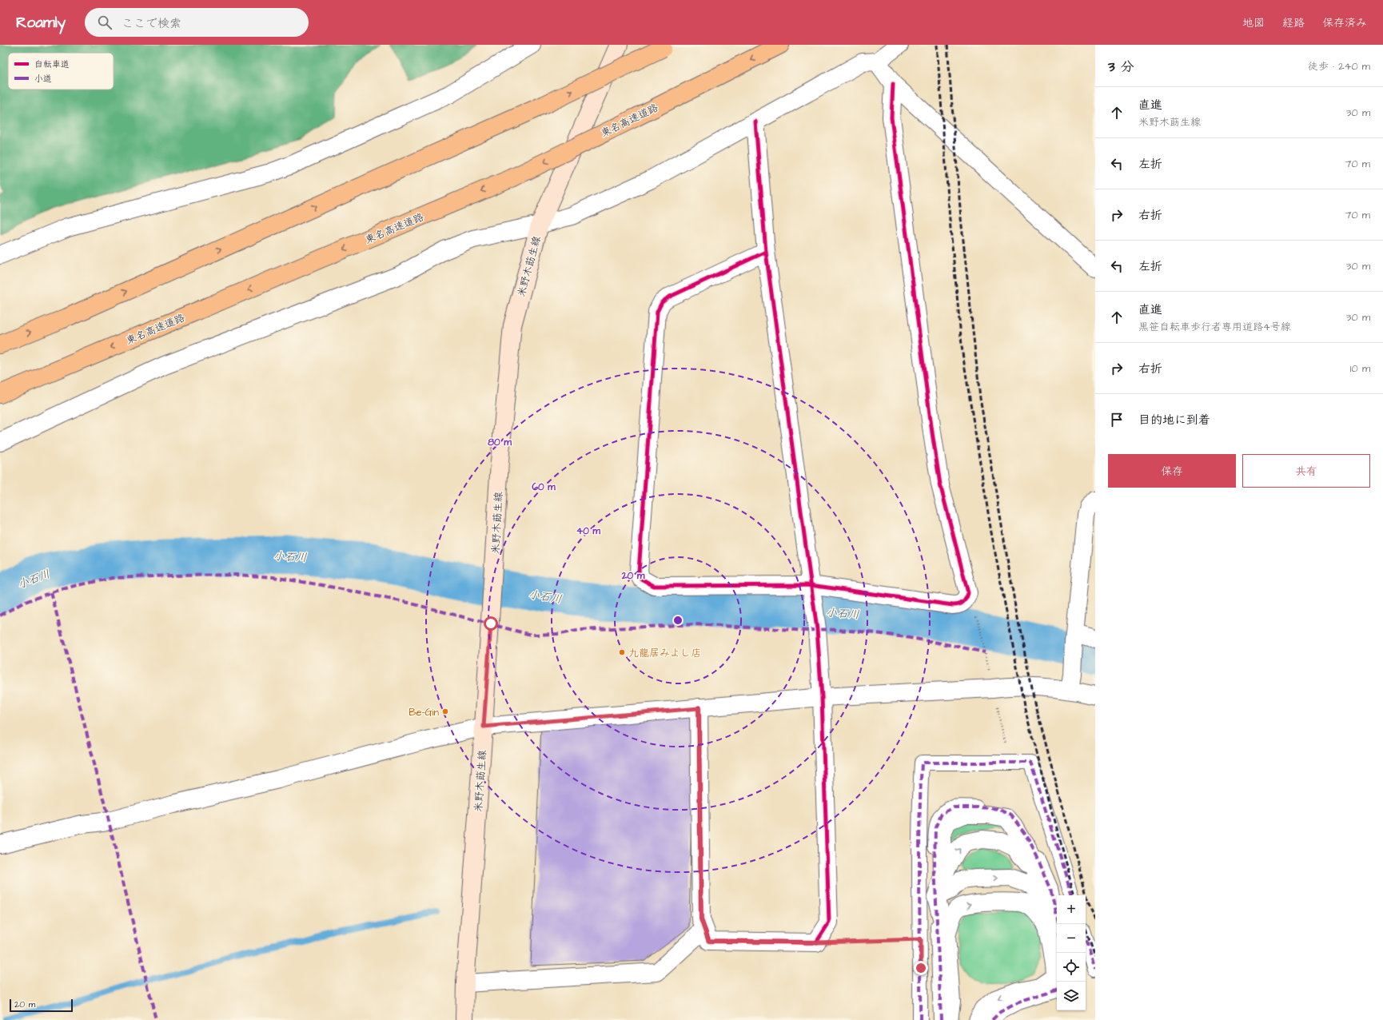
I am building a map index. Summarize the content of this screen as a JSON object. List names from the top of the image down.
{
  "streets": {
    "highway": ["東名高速道路"],
    "main road": ["米野木莇生線"]
  },
  "water": ["小石川"],
  "places": ["九龍居みよし店", "Be-Gin"],
  "legend": ["自転車道", "小道"],
  "scale_bar": "20 m",
  "page": {
    "header": "Roamly",
    "search": "ここで検索",
    "nav": ["地図", "経路", "保存済み"],
    "heading": ["3 分", "徒歩 · 240 m"],
    "list": [
      ["直進", "米野木莇生線", "30 m"],
      ["左折", "70 m"],
      ["右折", "70 m"],
      ["左折", "30 m"],
      ["直進", "黒笹自転車歩行者専用道路4号線", "30 m"],
      ["右折", "10 m"],
      "目的地に到着"
    ],
    "buttons": ["保存", "共有"],
    "map_buttons": ["+", "−"],
    "scale": "20 m"
  },
  "rings": [
    "80 m",
    "60 m",
    "40 m",
    "20 m"
  ]
}
